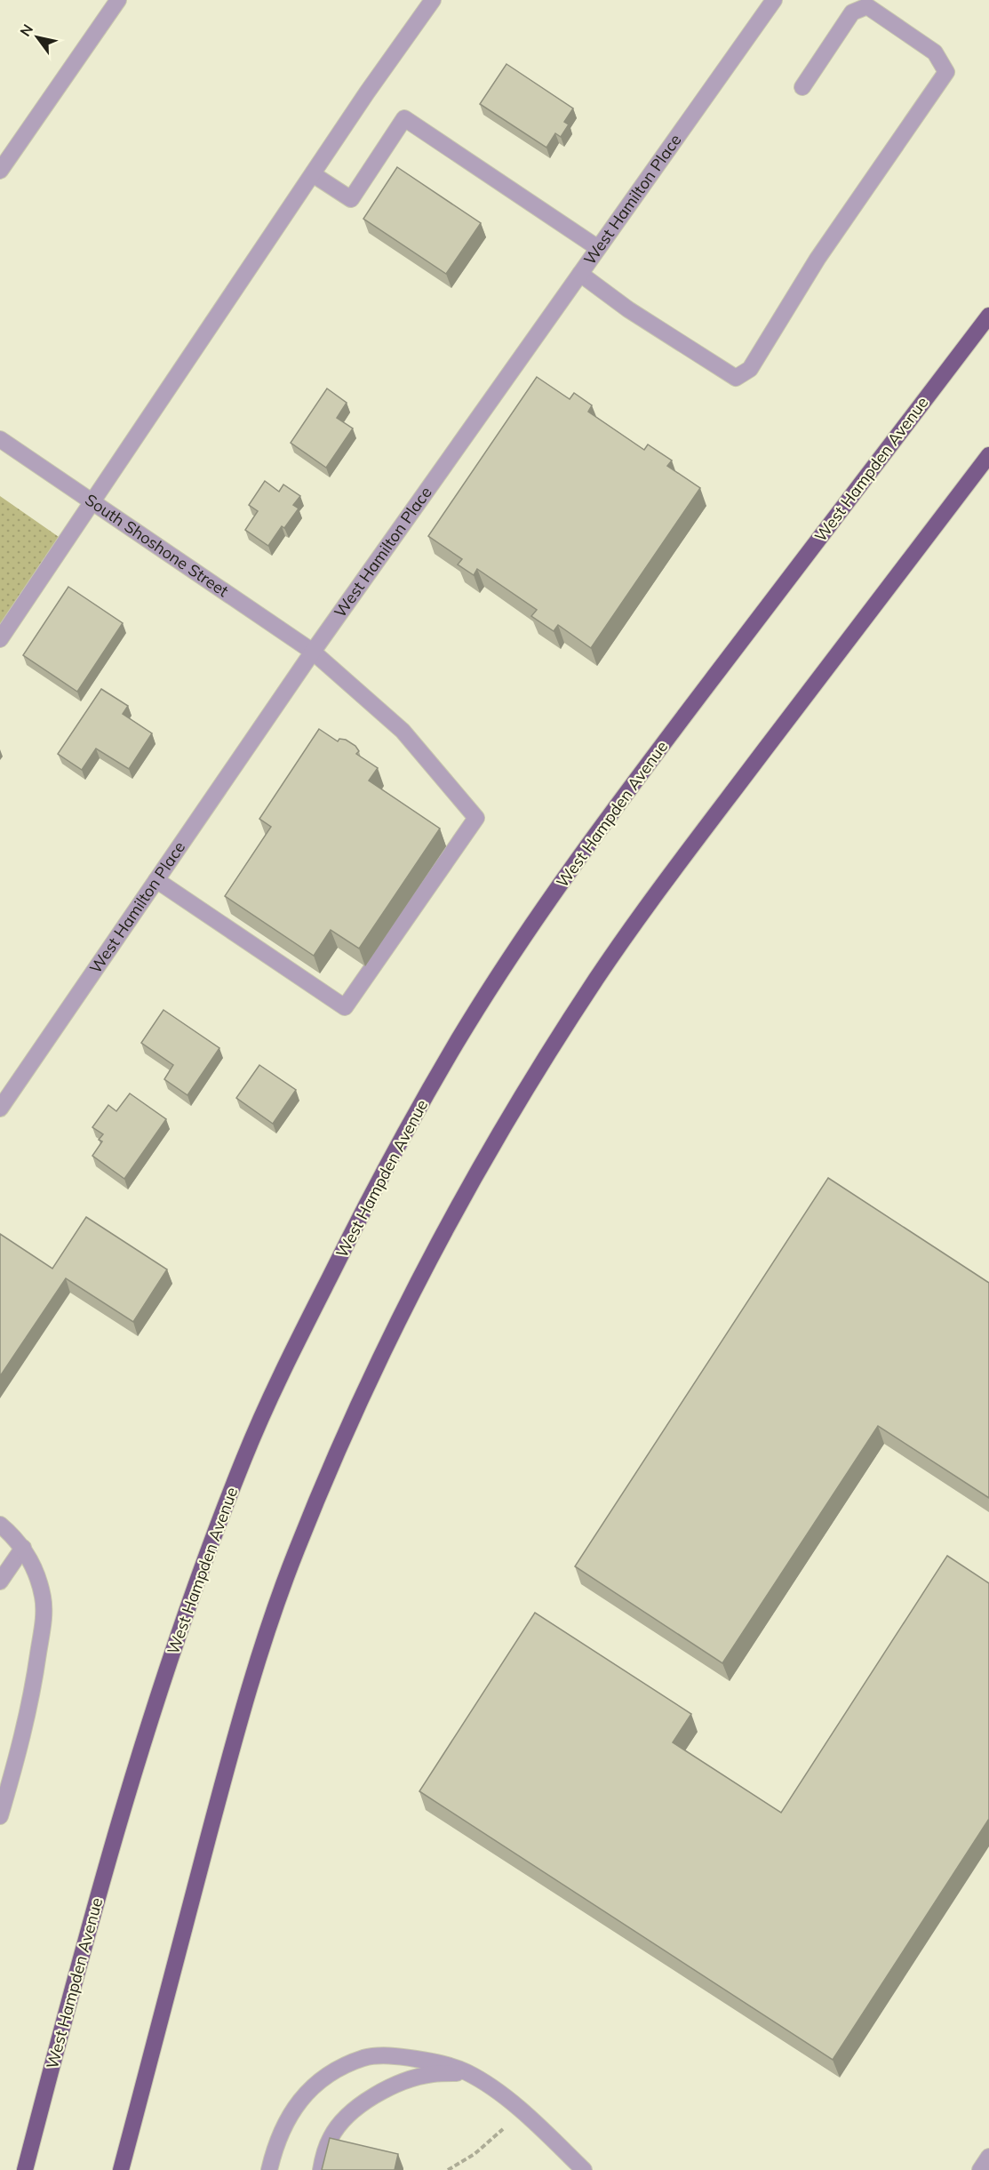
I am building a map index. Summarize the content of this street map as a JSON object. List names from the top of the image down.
{
  "streets": {
    "highway": ["West Hampden Avenue"],
    "street": ["West Hamilton Place", "South Shoshone Street"]
  },
  "crossings": [
    ["West Hamilton Place", "South Shoshone Street"]
  ],
  "north": "top left"
}
